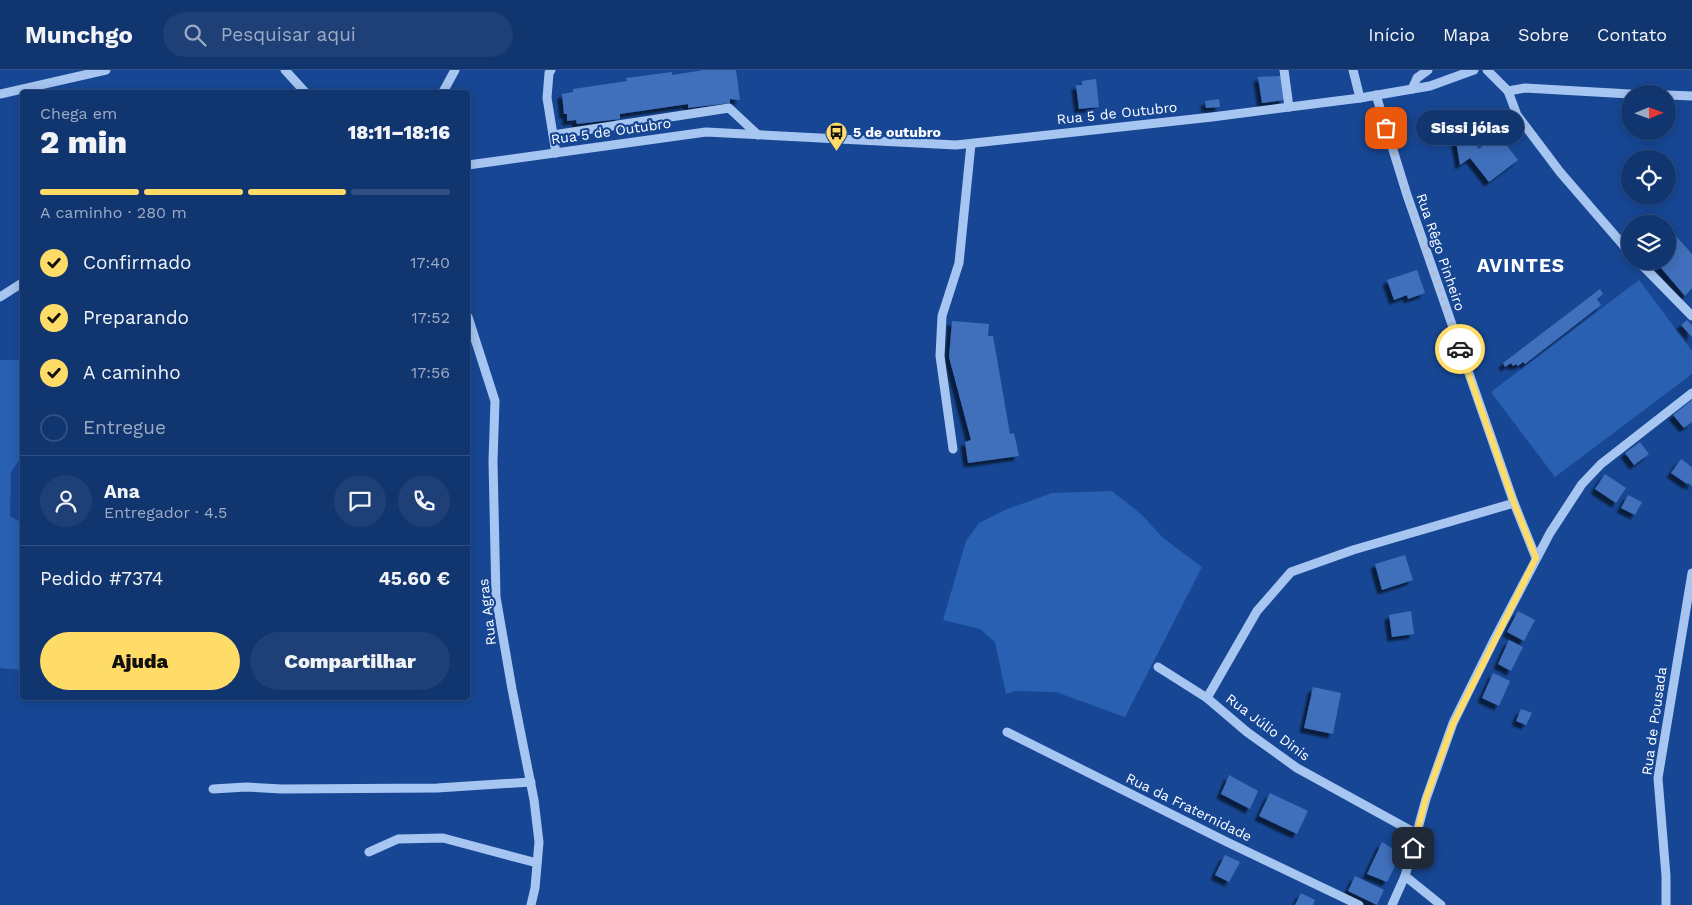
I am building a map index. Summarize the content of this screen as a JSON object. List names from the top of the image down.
{
  "streets": {
    "street": [
      "Rua 5 de Outubro",
      "Rua Rêgo Pinheiro",
      "Rua Agras",
      "Rua de Pousada",
      "Rua Júlio Dinis",
      "Rua da Fraternidade"
    ]
  },
  "crossings": [
    ["Rua 5 de Outubro", "Rua Rêgo Pinheiro"]
  ],
  "districts": ["AVINTES"],
  "places": {
    "other": ["Sissi jóias"],
    "bus stop": ["5 de outubro"]
  },
  "north": "right",
  "page": {
    "header": "Munchgo",
    "search": "Pesquisar aqui",
    "nav": [
      "Início",
      "Mapa",
      "Sobre",
      "Contato"
    ],
    "heading": ["2 min", "Chega em", "18:11–18:16"],
    "panel": [
      "Ana",
      "Entregador · 4.5",
      "Pedido #7374",
      "45.60 €"
    ],
    "bubble": "Sissi jóias",
    "bar": "A caminho · 280 m",
    "list": [
      ["Confirmado", "17:40"],
      ["Preparando", "17:52"],
      ["A caminho", "17:56"],
      "Entregue"
    ],
    "buttons": ["Ajuda", "Compartilhar"]
  }
}
